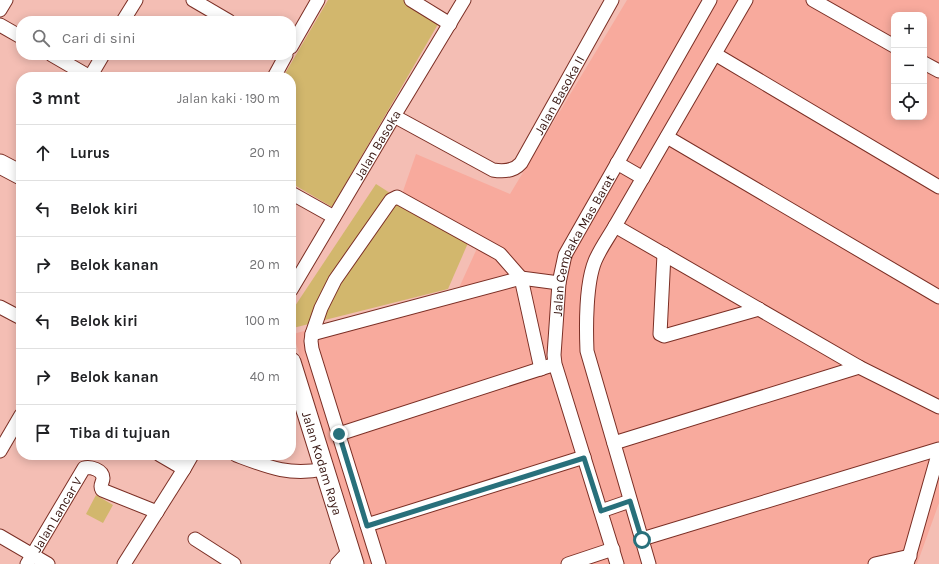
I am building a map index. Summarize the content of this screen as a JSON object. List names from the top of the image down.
{
  "streets": {
    "street": [
      "Jalan Basoka II",
      "Jalan Basoka",
      "Jalan Cempaka Mas Barat",
      "Jalan Kodam Raya",
      "Jalan Lancar V"
    ]
  },
  "crossings": [
    ["Jalan Basoka II", "Jalan Basoka"]
  ],
  "page": {
    "map_buttons": ["+", "−"],
    "search": "Cari di sini",
    "heading": ["3 mnt", "Jalan kaki · 190 m"],
    "list": [
      ["Lurus", "20 m"],
      ["Belok kiri", "10 m"],
      ["Belok kanan", "20 m"],
      ["Belok kiri", "100 m"],
      ["Belok kanan", "40 m"],
      "Tiba di tujuan"
    ]
  }
}
